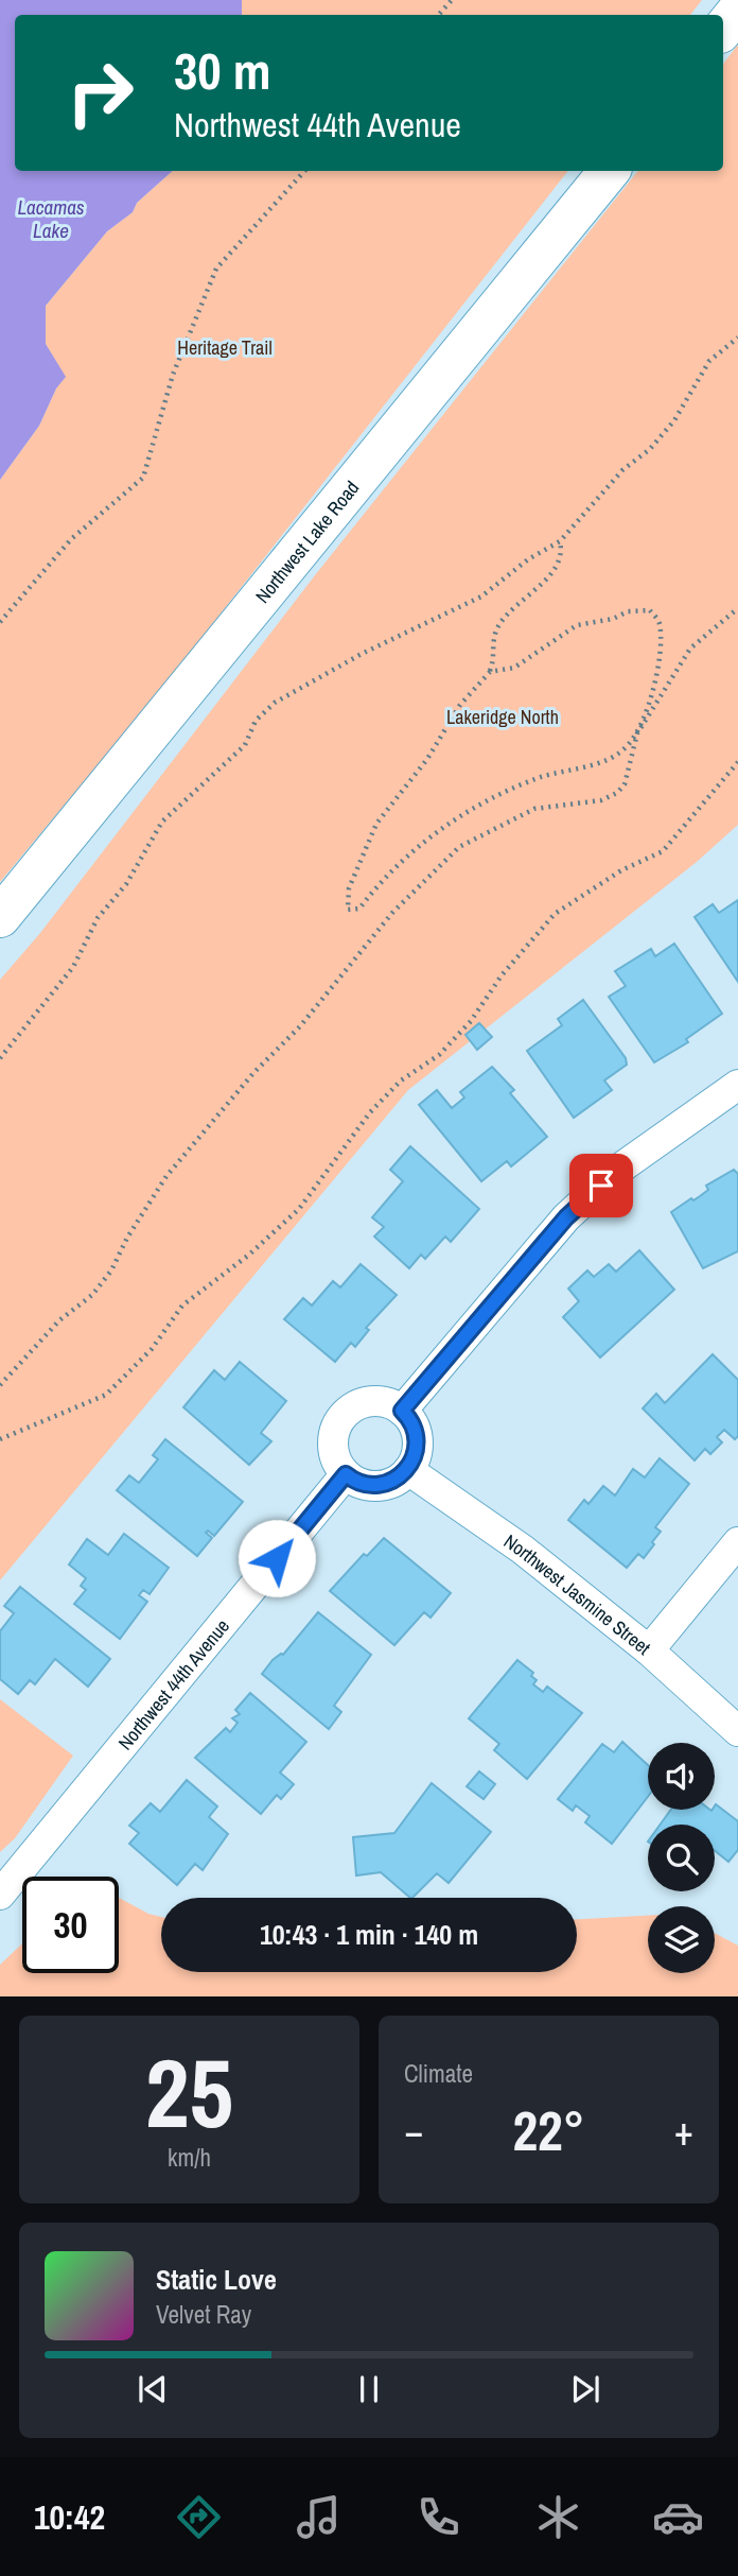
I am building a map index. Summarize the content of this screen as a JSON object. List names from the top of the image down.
{
  "streets": {
    "main road": ["Northwest Lake Road"],
    "street": ["Northwest Jasmine Street", "Northwest 44th Avenue"]
  },
  "crossings": [
    ["Northwest Jasmine Street", "Northwest 44th Avenue"]
  ],
  "water": ["Lacamas Lake"],
  "parks": ["Heritage Trail", "Lakeridge North"],
  "page": {
    "turn": ["30 m", "Northwest 44th Avenue"],
    "limit": "30",
    "trip": "10:43 · 1 min · 140 m",
    "tile": [
      ["25", "km/h"],
      "Climate"
    ],
    "heat": ["−", "22°", "+"],
    "song": ["Static Love", "Velvet Ray"],
    "tabs": "10:42"
  }
}
